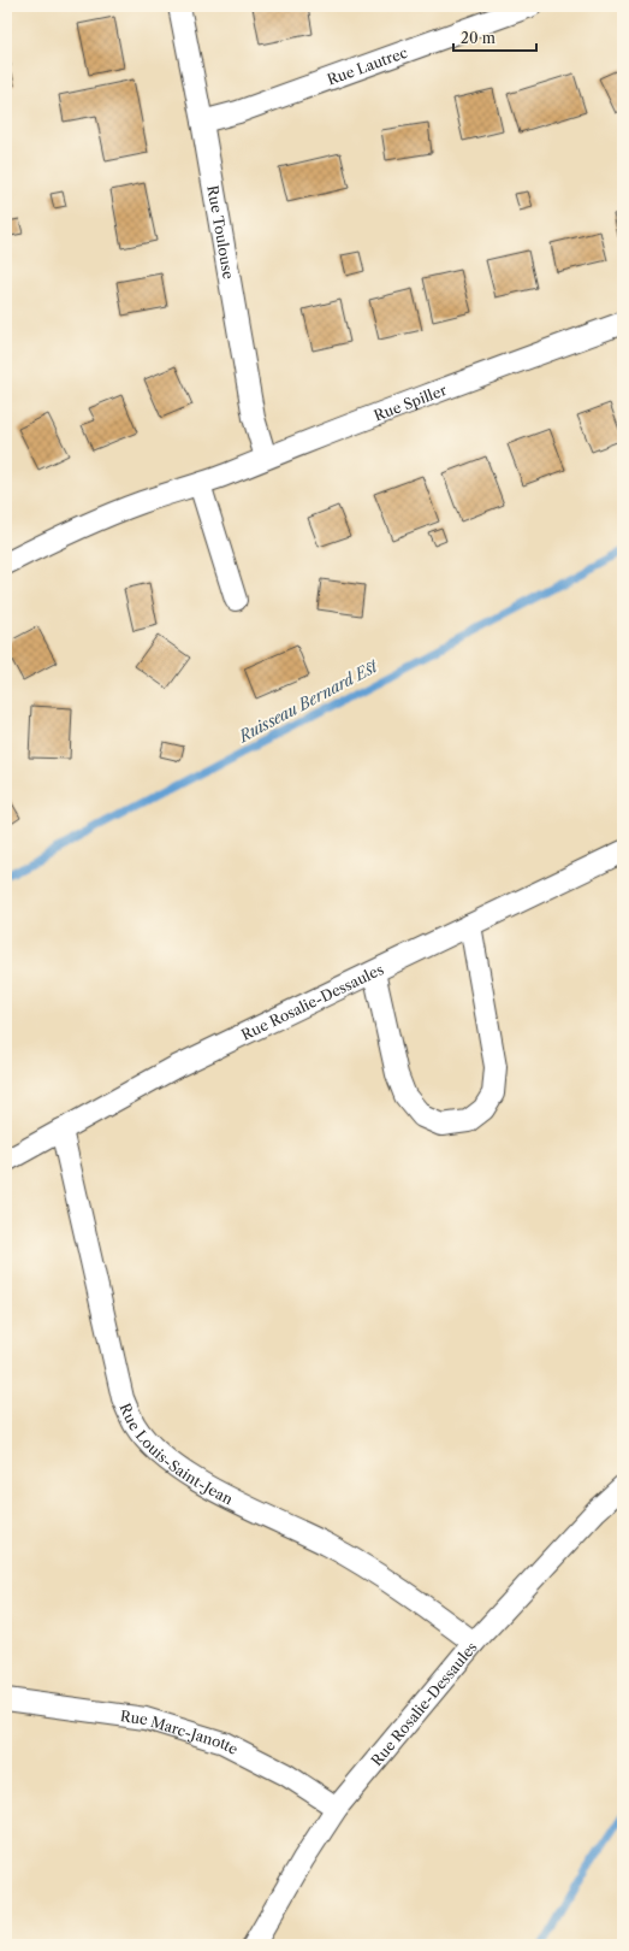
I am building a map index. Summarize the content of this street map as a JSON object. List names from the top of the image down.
{
  "streets": {
    "street": [
      "Rue Lautrec",
      "Rue Toulouse",
      "Rue Spiller",
      "Rue Rosalie-Dessaules",
      "Rue Louis-Saint-Jean",
      "Rue Marc-Janotte"
    ]
  },
  "crossings": [
    ["Rue Lautrec", "Rue Toulouse"],
    ["Rue Toulouse", "Rue Spiller"],
    ["Rue Rosalie-Dessaules", "Rue Louis-Saint-Jean"],
    ["Rue Rosalie-Dessaules", "Rue Marc-Janotte"]
  ],
  "water": ["Ruisseau Bernard Est"],
  "scale_bar": "20 m"
}
